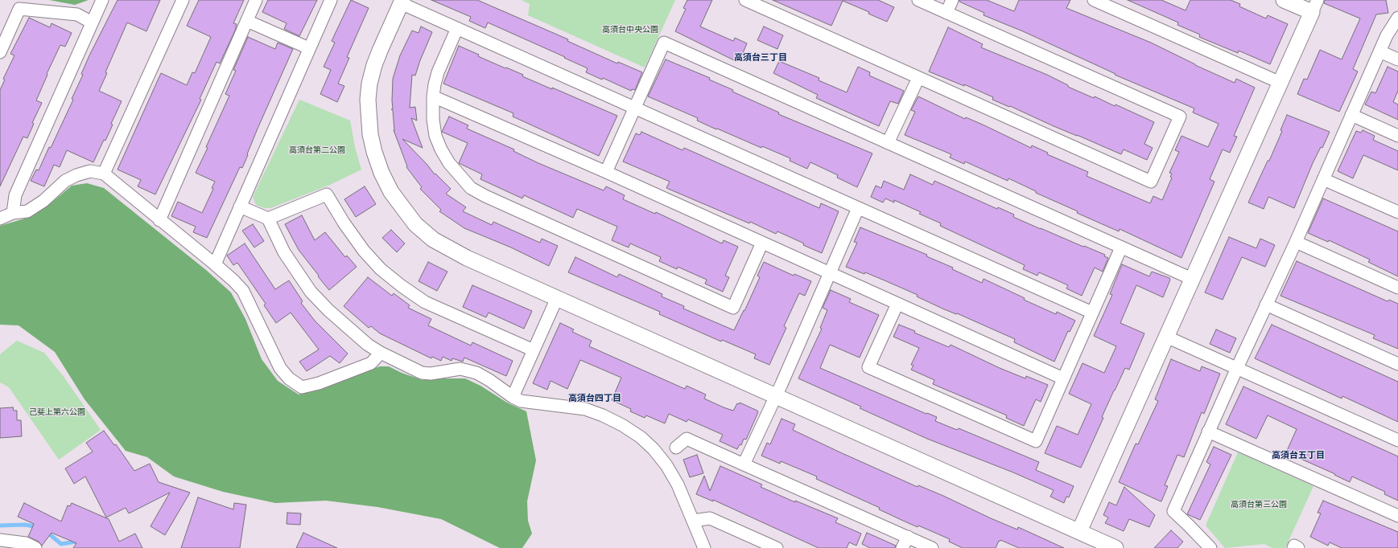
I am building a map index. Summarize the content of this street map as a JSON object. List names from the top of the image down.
{
  "districts": ["高須台三丁目", "高須台四丁目", "高須台五丁目"],
  "parks": [
    "高須台中央公園",
    "高須台第二公園",
    "己斐上第六公園",
    "高須台第三公園"
  ]
}
